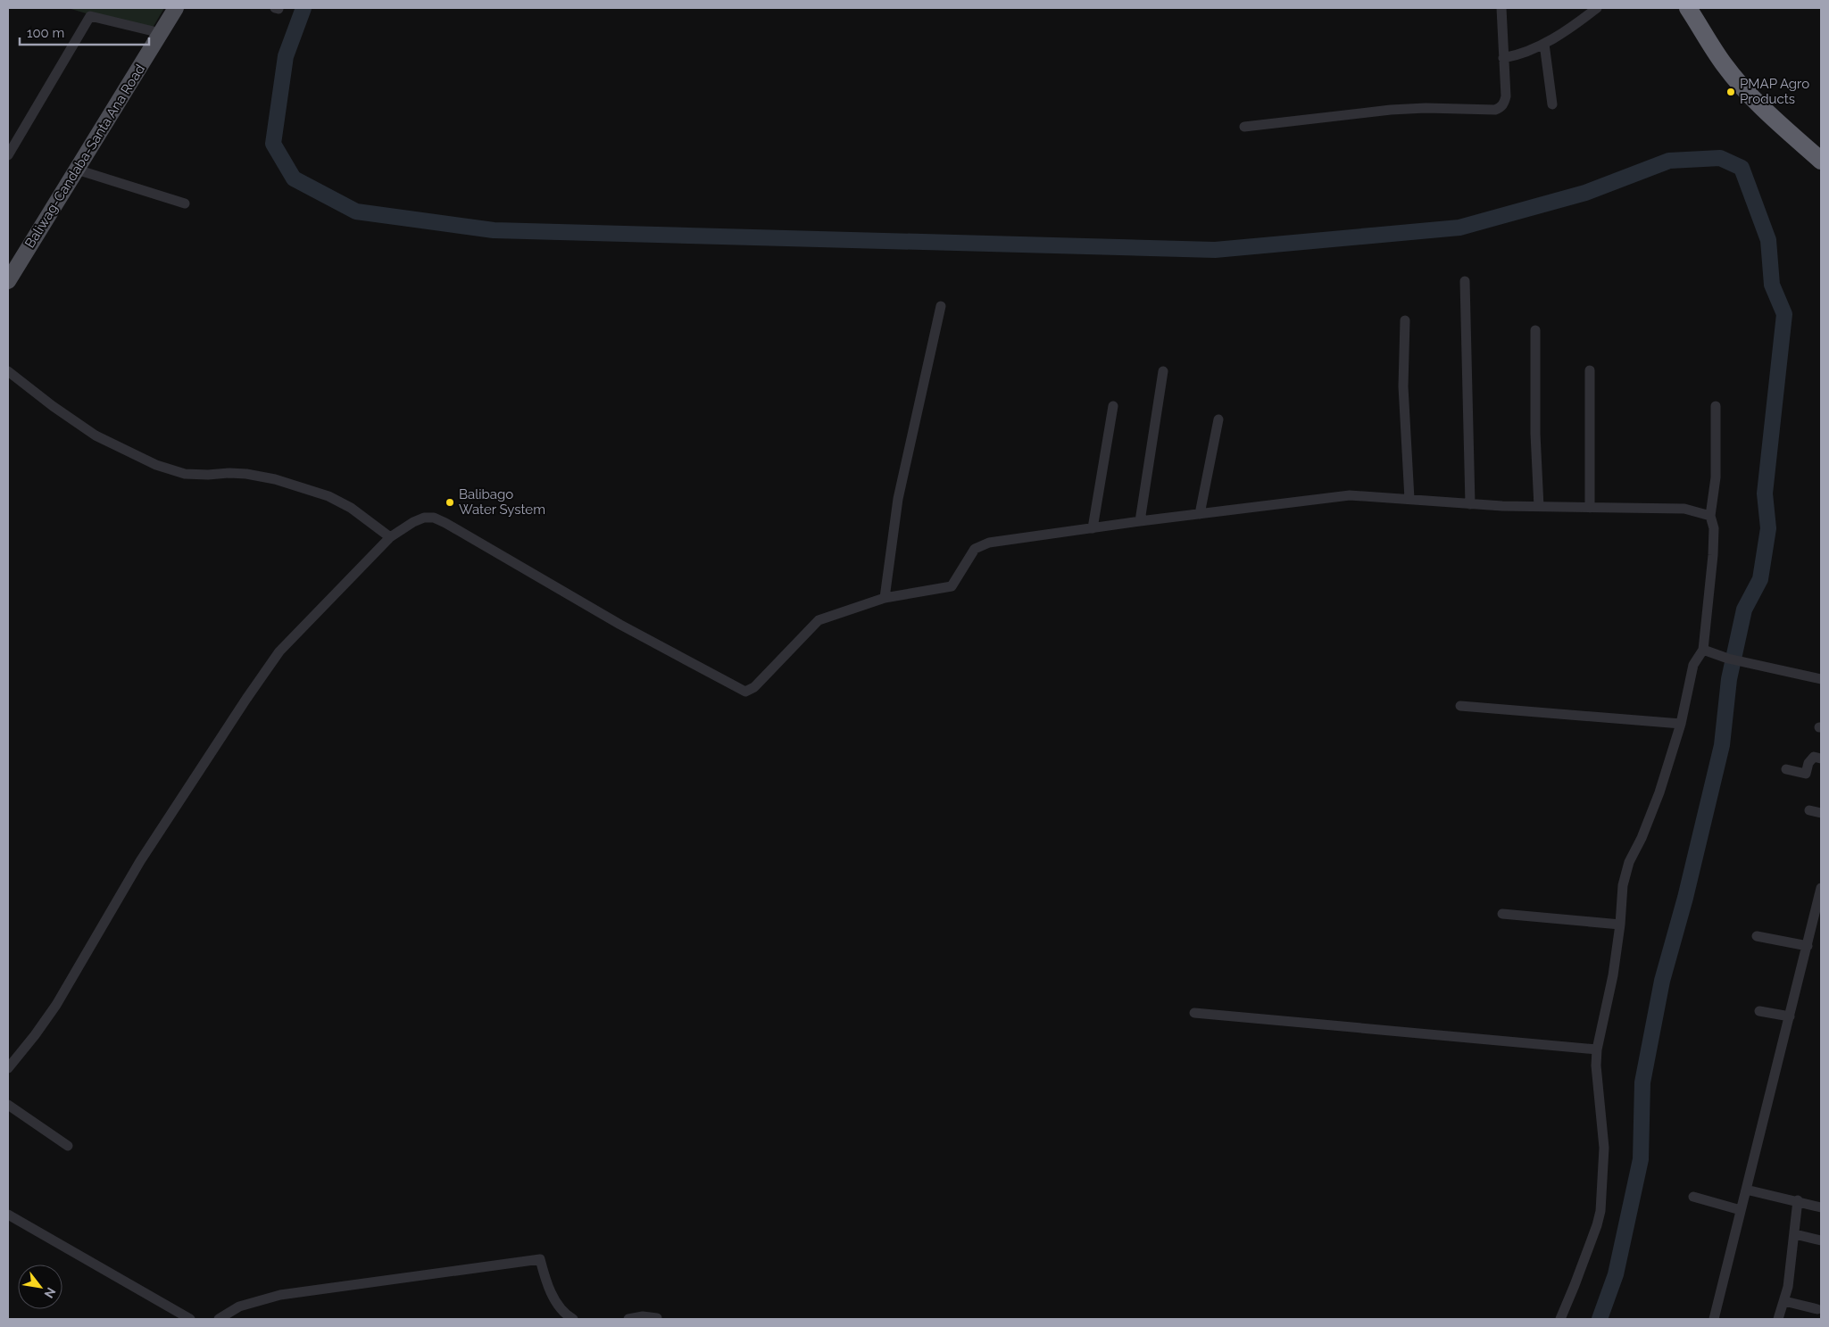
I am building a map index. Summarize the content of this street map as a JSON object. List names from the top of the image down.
{
  "streets": {
    "main road": ["Baliwag-Candaba-Santa Ana Road"]
  },
  "places": ["PMAP Agro Products", "Balibago Water System"],
  "scale_bar": "100 m",
  "north": "bottom right"
}
